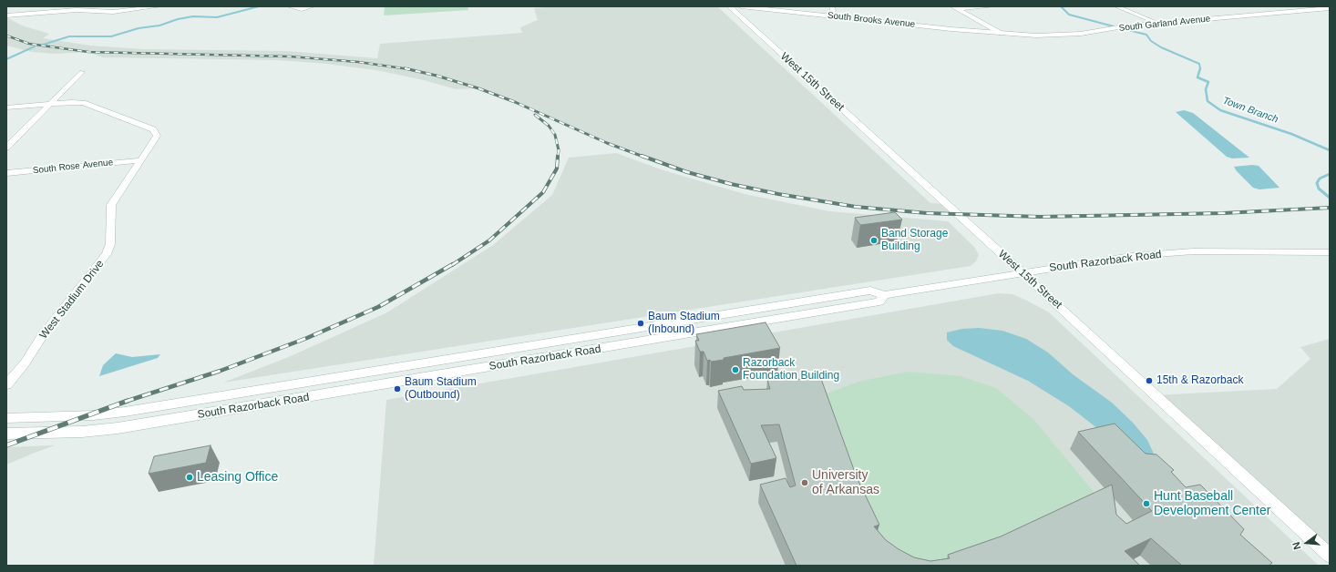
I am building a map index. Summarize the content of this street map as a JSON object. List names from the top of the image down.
{
  "streets": {
    "main road": [
      "South Brooks Avenue",
      "South Garland Avenue",
      "West 15th Street",
      "South Razorback Road"
    ],
    "street": ["South Rose Avenue", "West Stadium Drive"]
  },
  "crossings": [
    ["South Brooks Avenue", "South Garland Avenue"],
    ["West 15th Street", "South Razorback Road"],
    ["South Rose Avenue", "West Stadium Drive"]
  ],
  "water": ["Town Branch"],
  "places": [
    "Band Storage Building",
    "Baum Stadium (Inbound)",
    "Razorback Foundation Building",
    "15th & Razorback",
    "Baum Stadium (Outbound)",
    "Leasing Office",
    "University of Arkansas",
    "Hunt Baseball Development Center"
  ],
  "north": "left"
}
